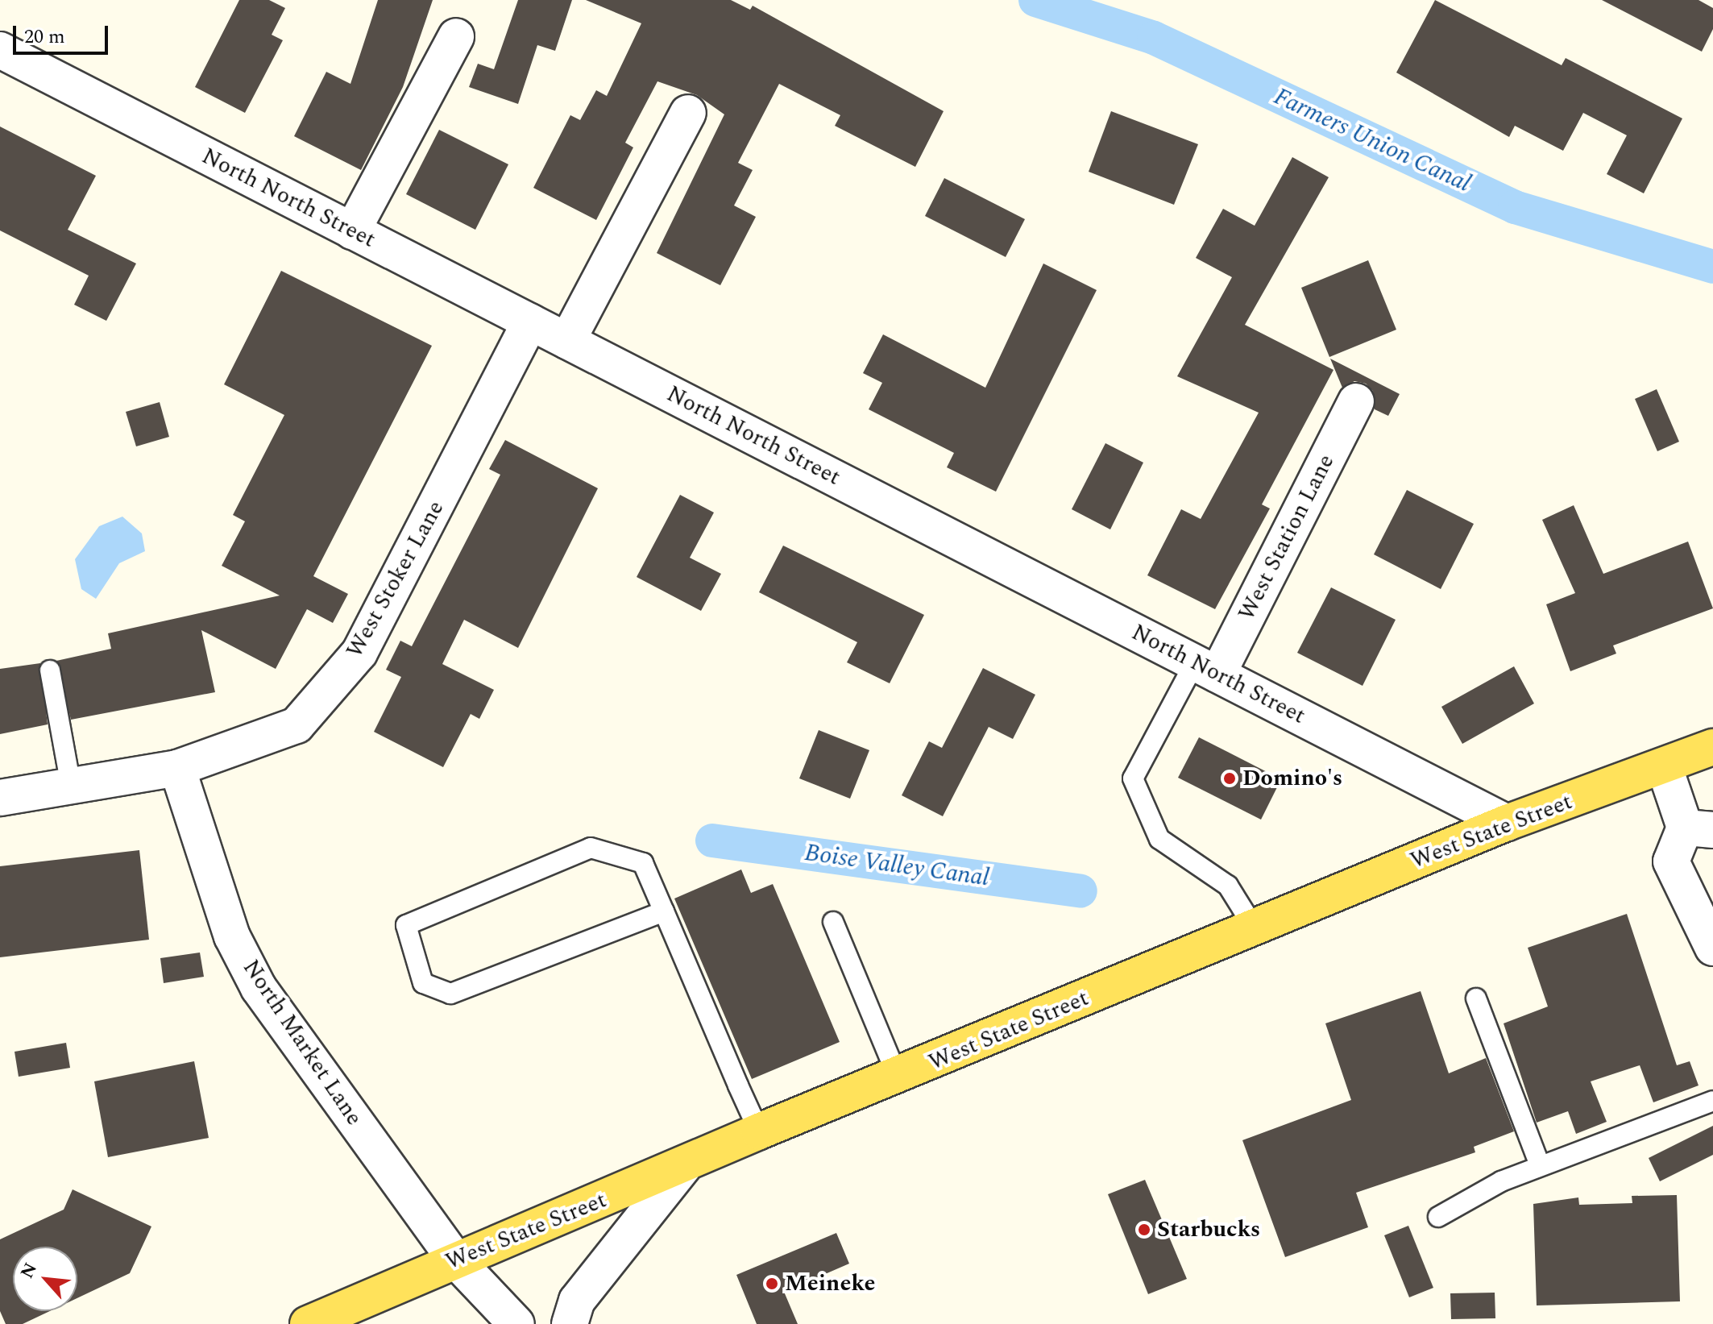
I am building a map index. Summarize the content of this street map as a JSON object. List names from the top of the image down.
{
  "streets": {
    "main road": ["West State Street"],
    "street": [
      "North North Street",
      "West Station Lane",
      "West Stoker Lane",
      "North Market Lane"
    ]
  },
  "crossings": [
    ["North North Street", "West Station Lane"],
    ["North North Street", "West Stoker Lane"],
    ["North North Street", "West State Street"],
    ["West Stoker Lane", "North Market Lane"],
    ["West State Street", "North Market Lane"]
  ],
  "water": ["Farmers Union Canal", "Boise Valley Canal"],
  "places": ["Domino's", "Starbucks", "Meineke"],
  "scale_bar": "20 m",
  "north": "top left"
}
